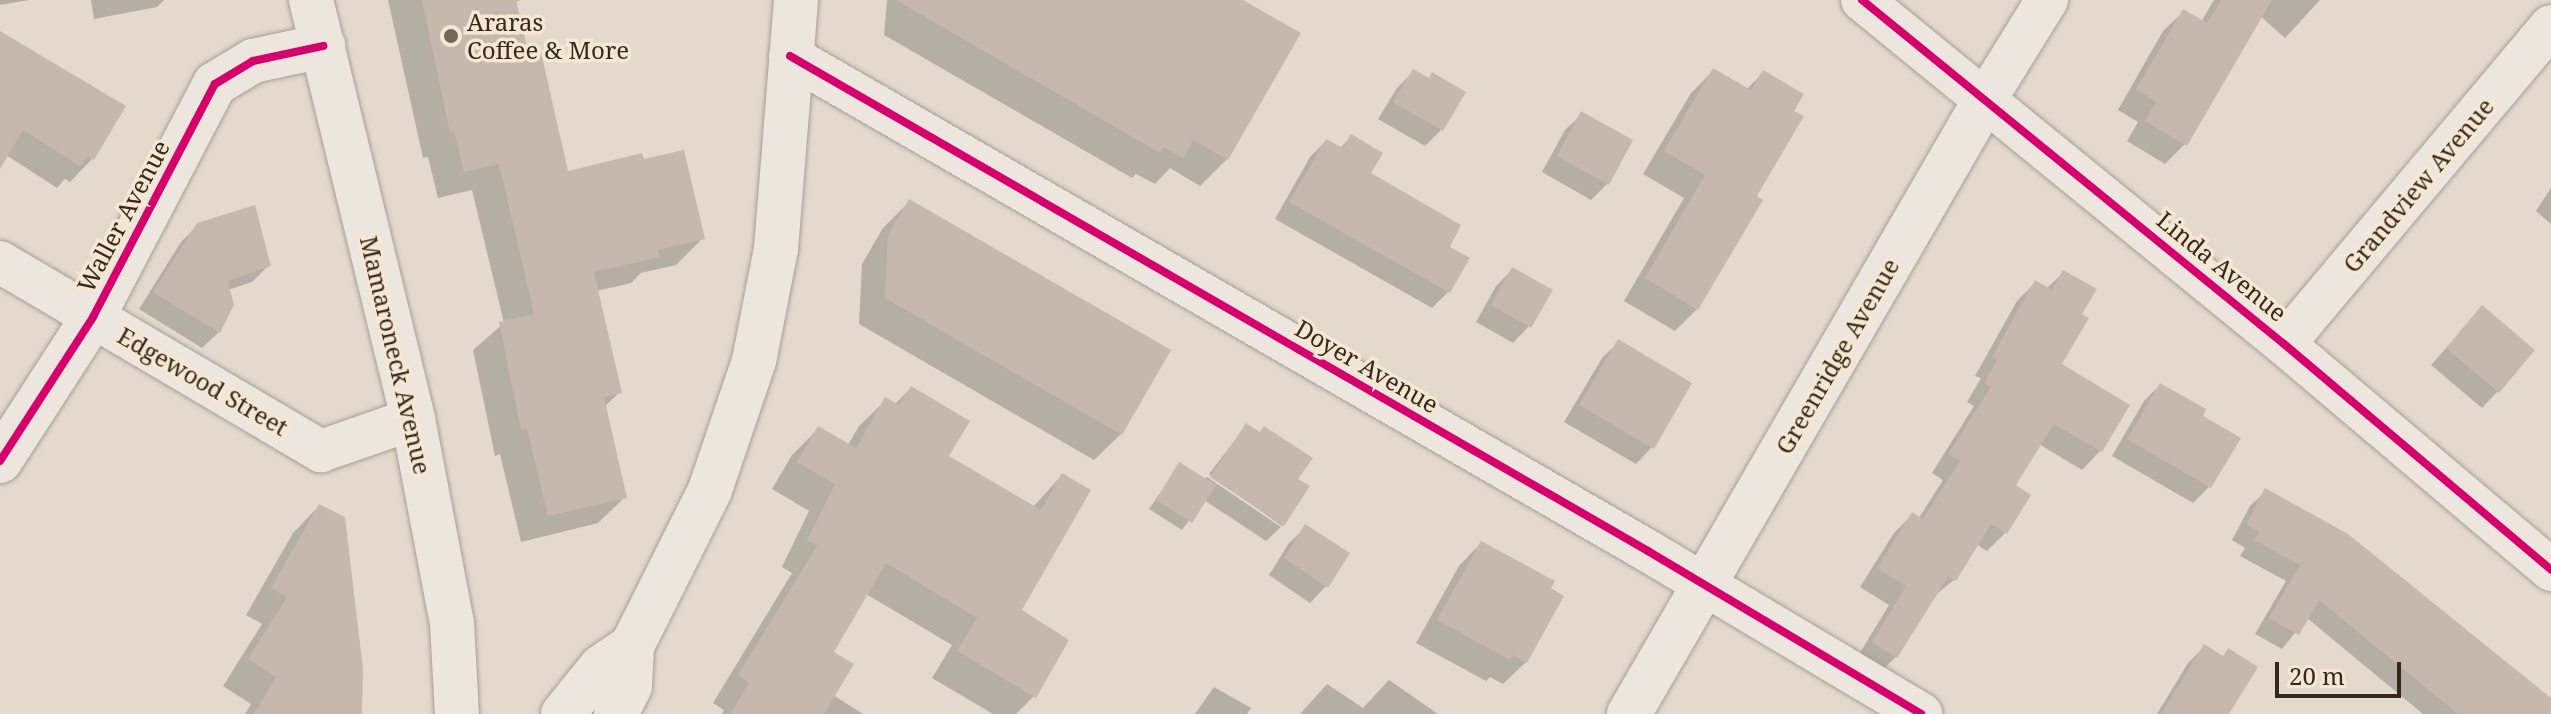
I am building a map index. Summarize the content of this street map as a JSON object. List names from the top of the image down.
{
  "streets": {
    "main road": ["Waller Avenue", "Mamaroneck Avenue", "Greenridge Avenue"],
    "street": [
      "Grandview Avenue",
      "Linda Avenue",
      "Doyer Avenue",
      "Edgewood Street"
    ]
  },
  "crossings": [
    ["Grandview Avenue", "Linda Avenue"],
    ["Waller Avenue", "Mamaroneck Avenue"],
    ["Waller Avenue", "Edgewood Street"],
    ["Linda Avenue", "Greenridge Avenue"],
    ["Mamaroneck Avenue", "Edgewood Street"],
    ["Greenridge Avenue", "Doyer Avenue"]
  ],
  "places": ["Araras Coffee & More"],
  "scale_bar": "20 m"
}
